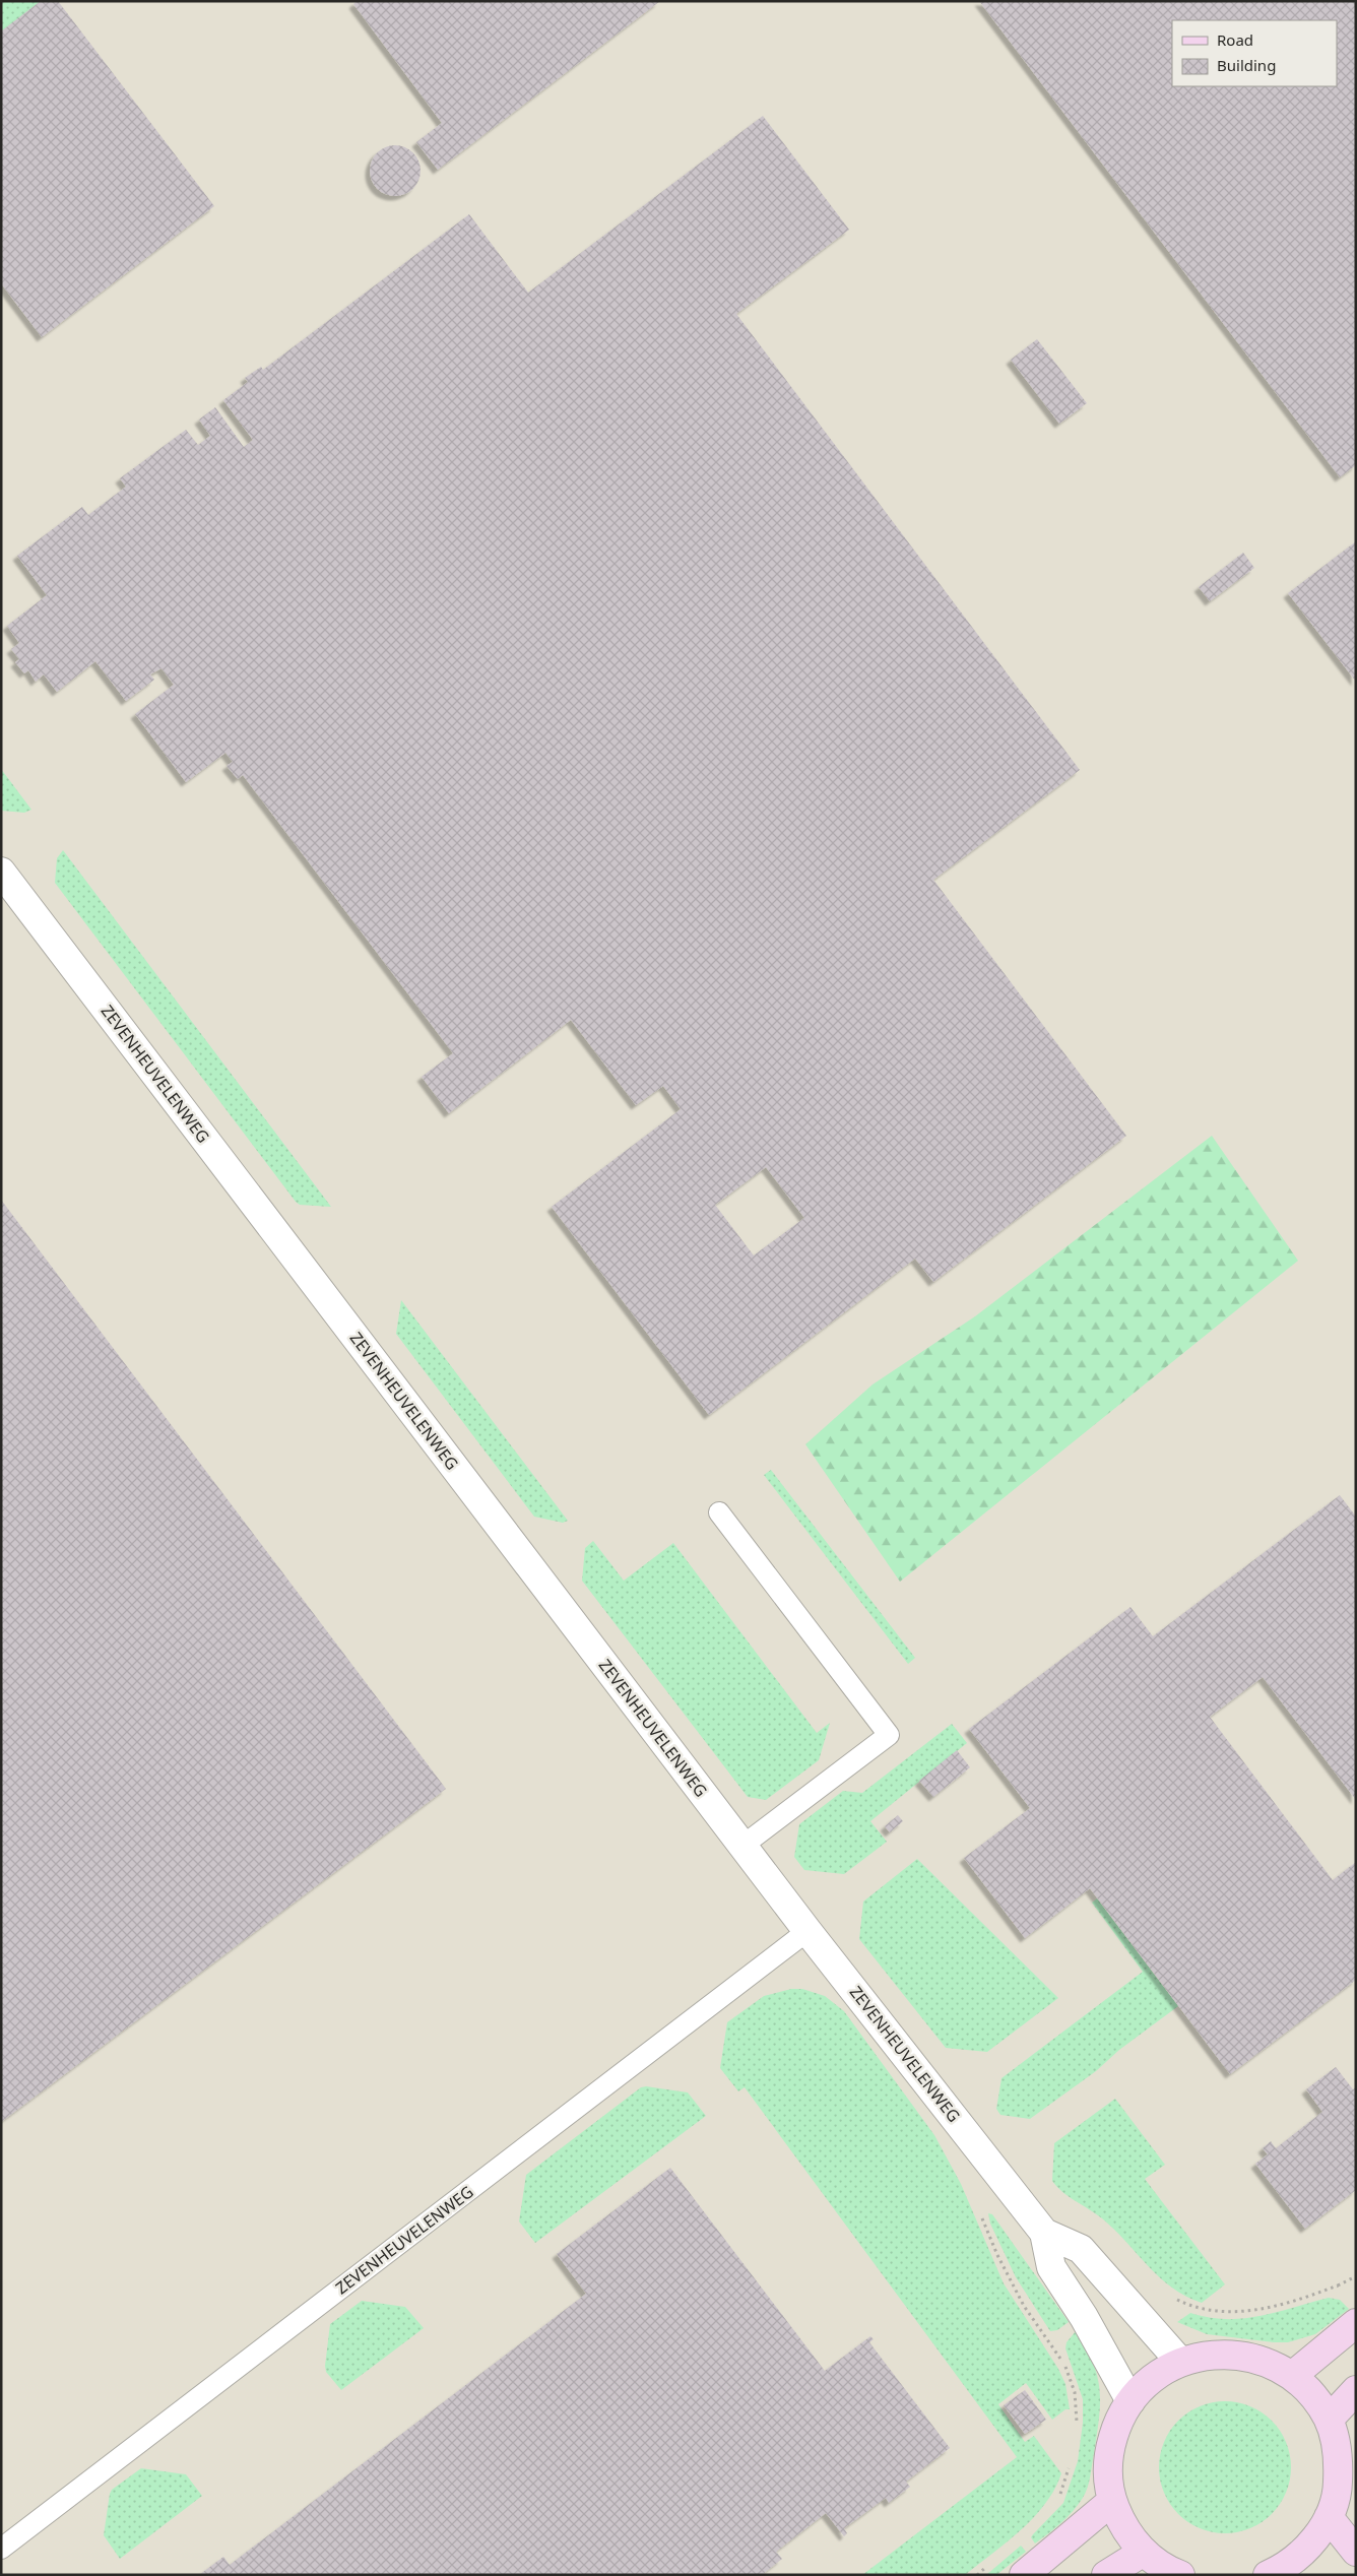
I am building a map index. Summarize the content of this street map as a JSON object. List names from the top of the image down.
{
  "streets": {
    "street": ["ZEVENHEUVELENWEG"]
  },
  "legend": ["Road", "Building"]
}
